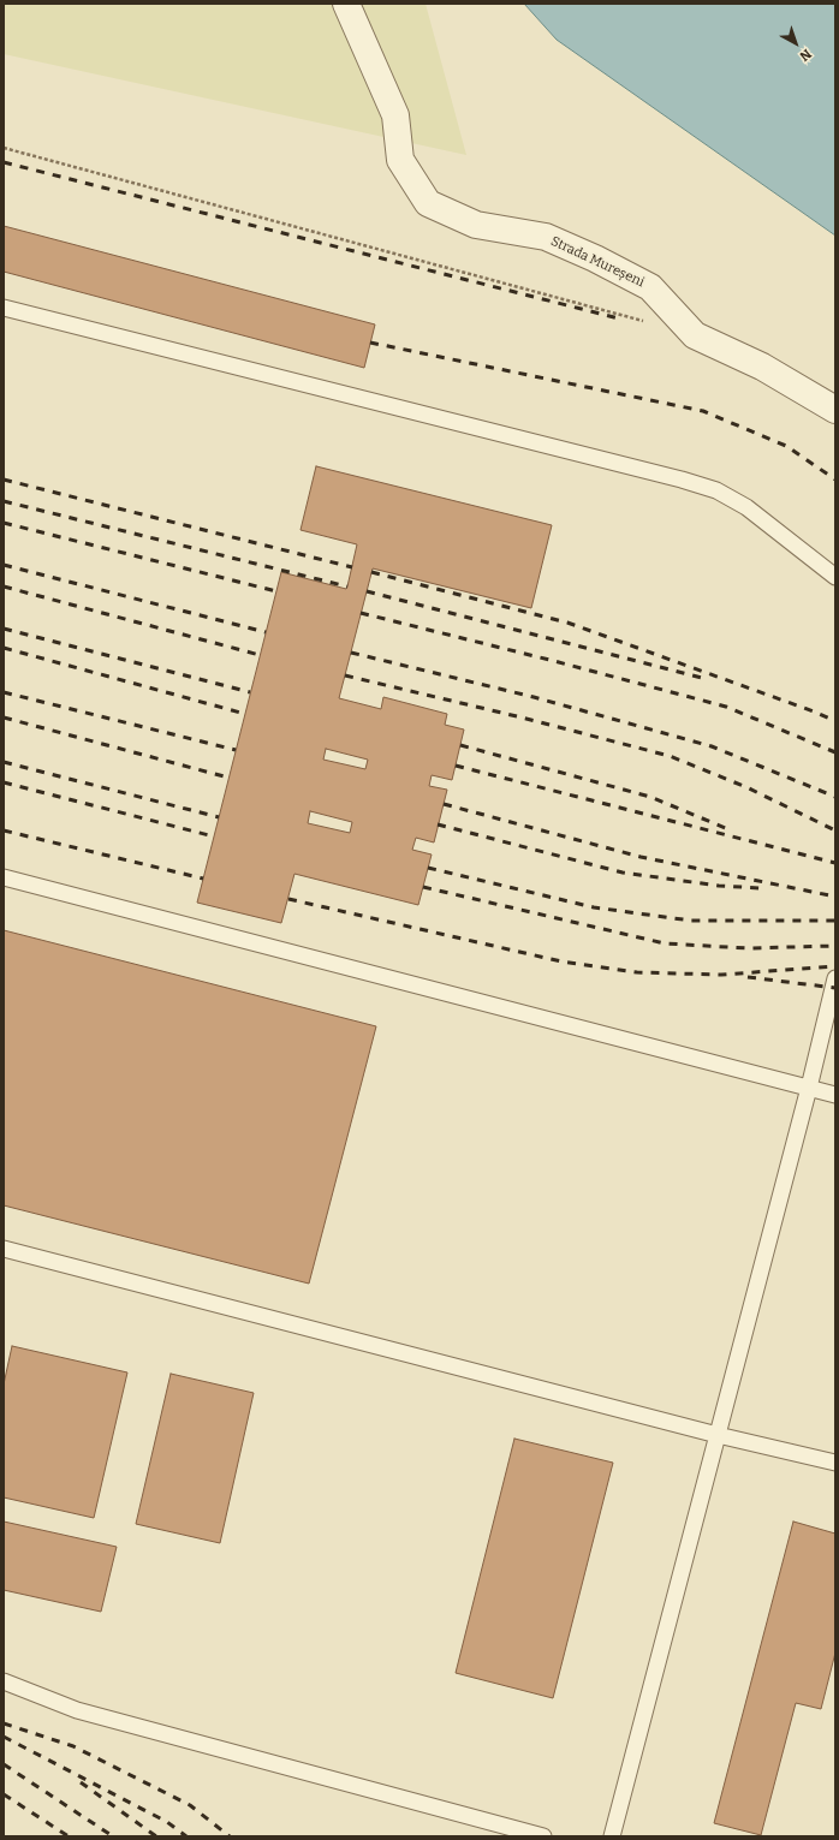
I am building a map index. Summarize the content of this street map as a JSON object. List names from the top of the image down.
{
  "streets": {
    "street": ["Strada Mureșeni"]
  },
  "north": "bottom right"
}
